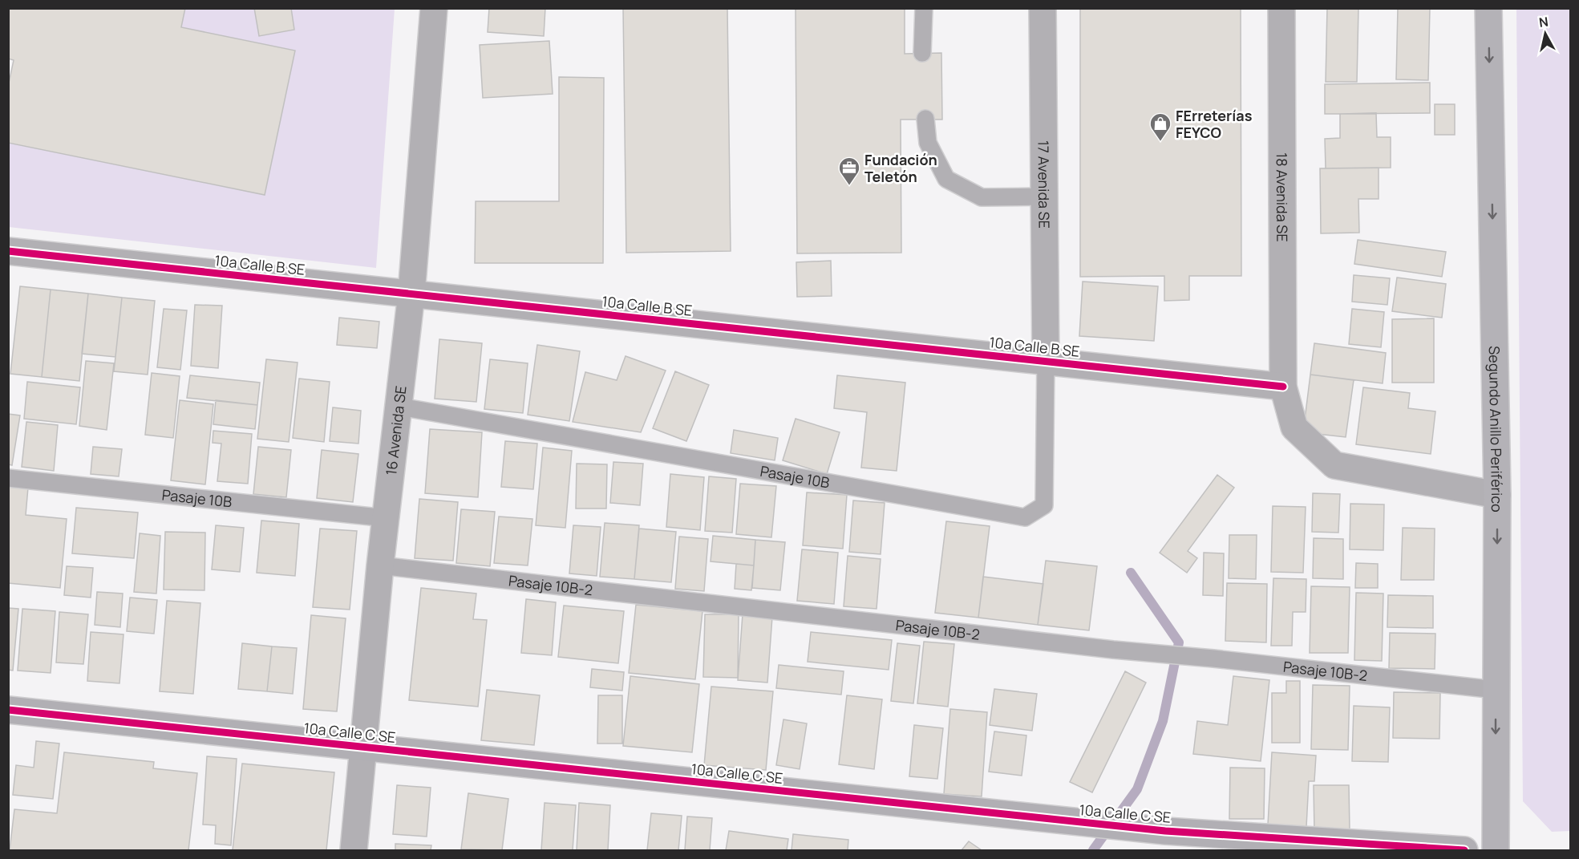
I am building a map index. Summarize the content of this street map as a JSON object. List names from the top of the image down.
{
  "streets": {
    "main road": ["Segundo Anillo Periférico"],
    "street": [
      "17 Avenida SE",
      "18 Avenida SE",
      "10a Calle B SE",
      "16 Avenida SE",
      "10a Calle C SE"
    ],
    "lane": ["Pasaje 10B", "Pasaje 10B-2"]
  },
  "crossings": [
    ["17 Avenida SE", "10a Calle B SE"],
    ["17 Avenida SE", "Pasaje 10B"],
    ["18 Avenida SE", "10a Calle B SE"],
    ["18 Avenida SE", "Segundo Anillo Periférico"],
    ["10a Calle B SE", "16 Avenida SE"],
    ["10a Calle B SE", "Pasaje 10B"],
    ["Segundo Anillo Periférico", "Pasaje 10B-2"],
    ["16 Avenida SE", "Pasaje 10B"],
    ["16 Avenida SE", "Pasaje 10B-2"],
    ["16 Avenida SE", "10a Calle C SE"]
  ],
  "one_way": ["Segundo Anillo Periférico"],
  "places": {
    "shop": ["FErreterías FEYCO"],
    "office": ["Fundación Teletón"]
  },
  "north": "top"
}
